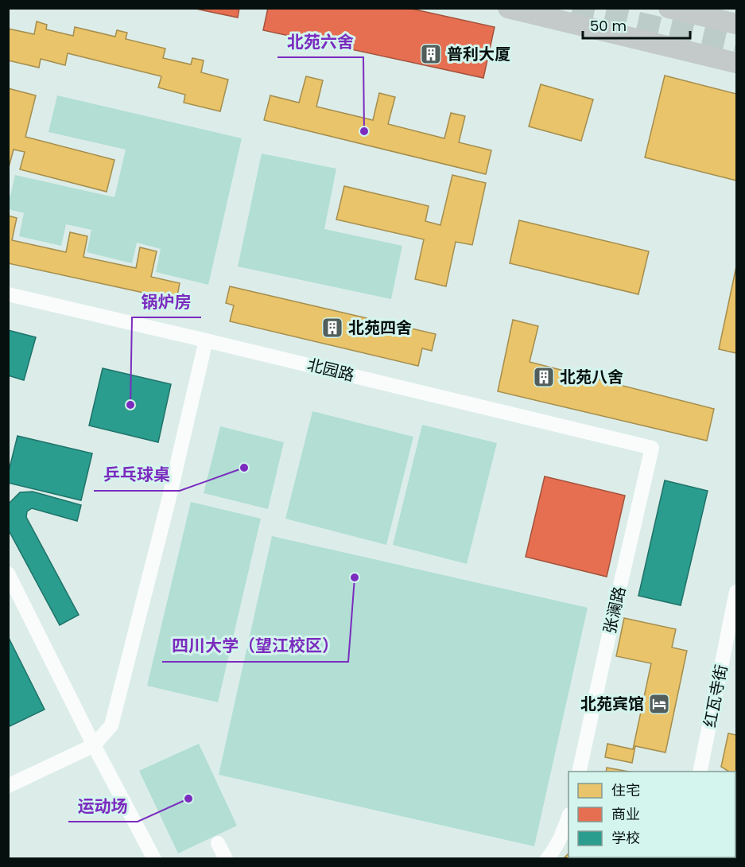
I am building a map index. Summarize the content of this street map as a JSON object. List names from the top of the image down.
{
  "streets": {
    "street": ["北园路", "张澜路", "红瓦寺街"]
  },
  "crossings": [
    ["北园路", "张澜路"]
  ],
  "places": {
    "building": ["普利大厦", "北苑四舍", "北苑八舍"],
    "other": [
      "北苑六舍",
      "锅炉房",
      "乒乓球桌",
      "四川大学（望江校区）",
      "运动场"
    ],
    "hotel": ["北苑宾馆"]
  },
  "legend": ["住宅", "商业", "学校"],
  "scale_bar": "50 m"
}
